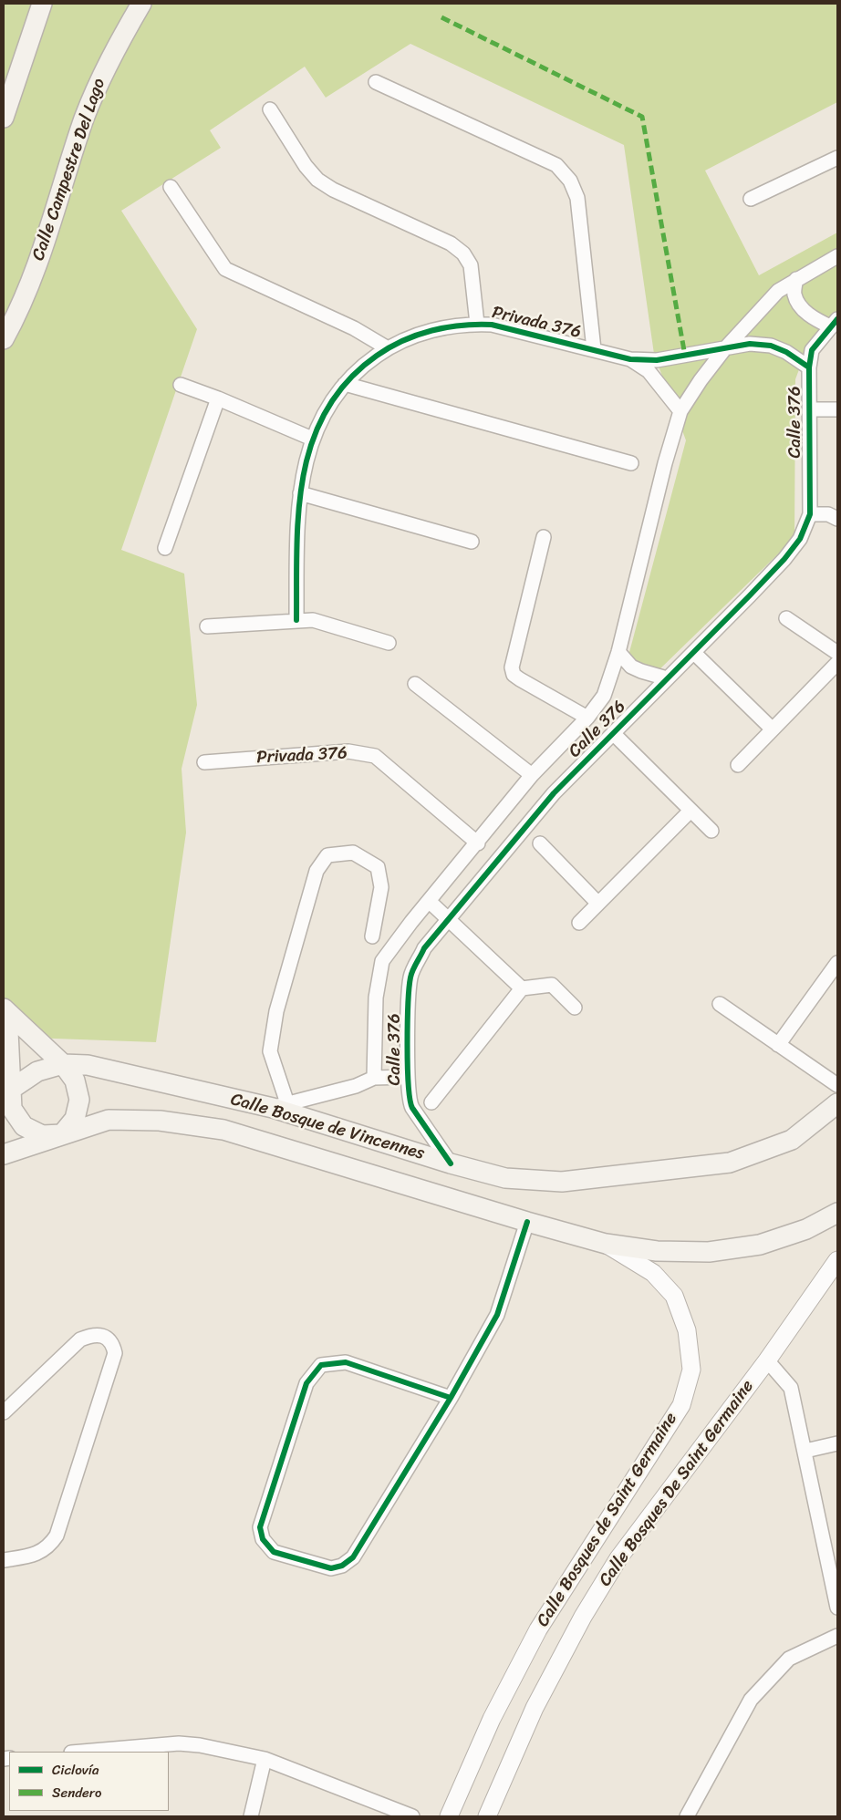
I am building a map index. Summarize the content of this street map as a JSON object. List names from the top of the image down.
{
  "streets": {
    "main road": ["Calle Campestre Del Lago", "Calle Bosque de Vincennes"],
    "street": [
      "Privada 376",
      "Calle 376",
      "Calle Bosques De Saint Germaine",
      "Calle Bosques de Saint Germaine"
    ]
  },
  "crossings": [
    ["Privada 376", "Calle 376"],
    ["Calle 376", "Calle Bosque de Vincennes"],
    ["Calle Bosque de Vincennes", "Calle Bosques de Saint Germaine"]
  ],
  "legend": ["Ciclovía", "Sendero"]
}
